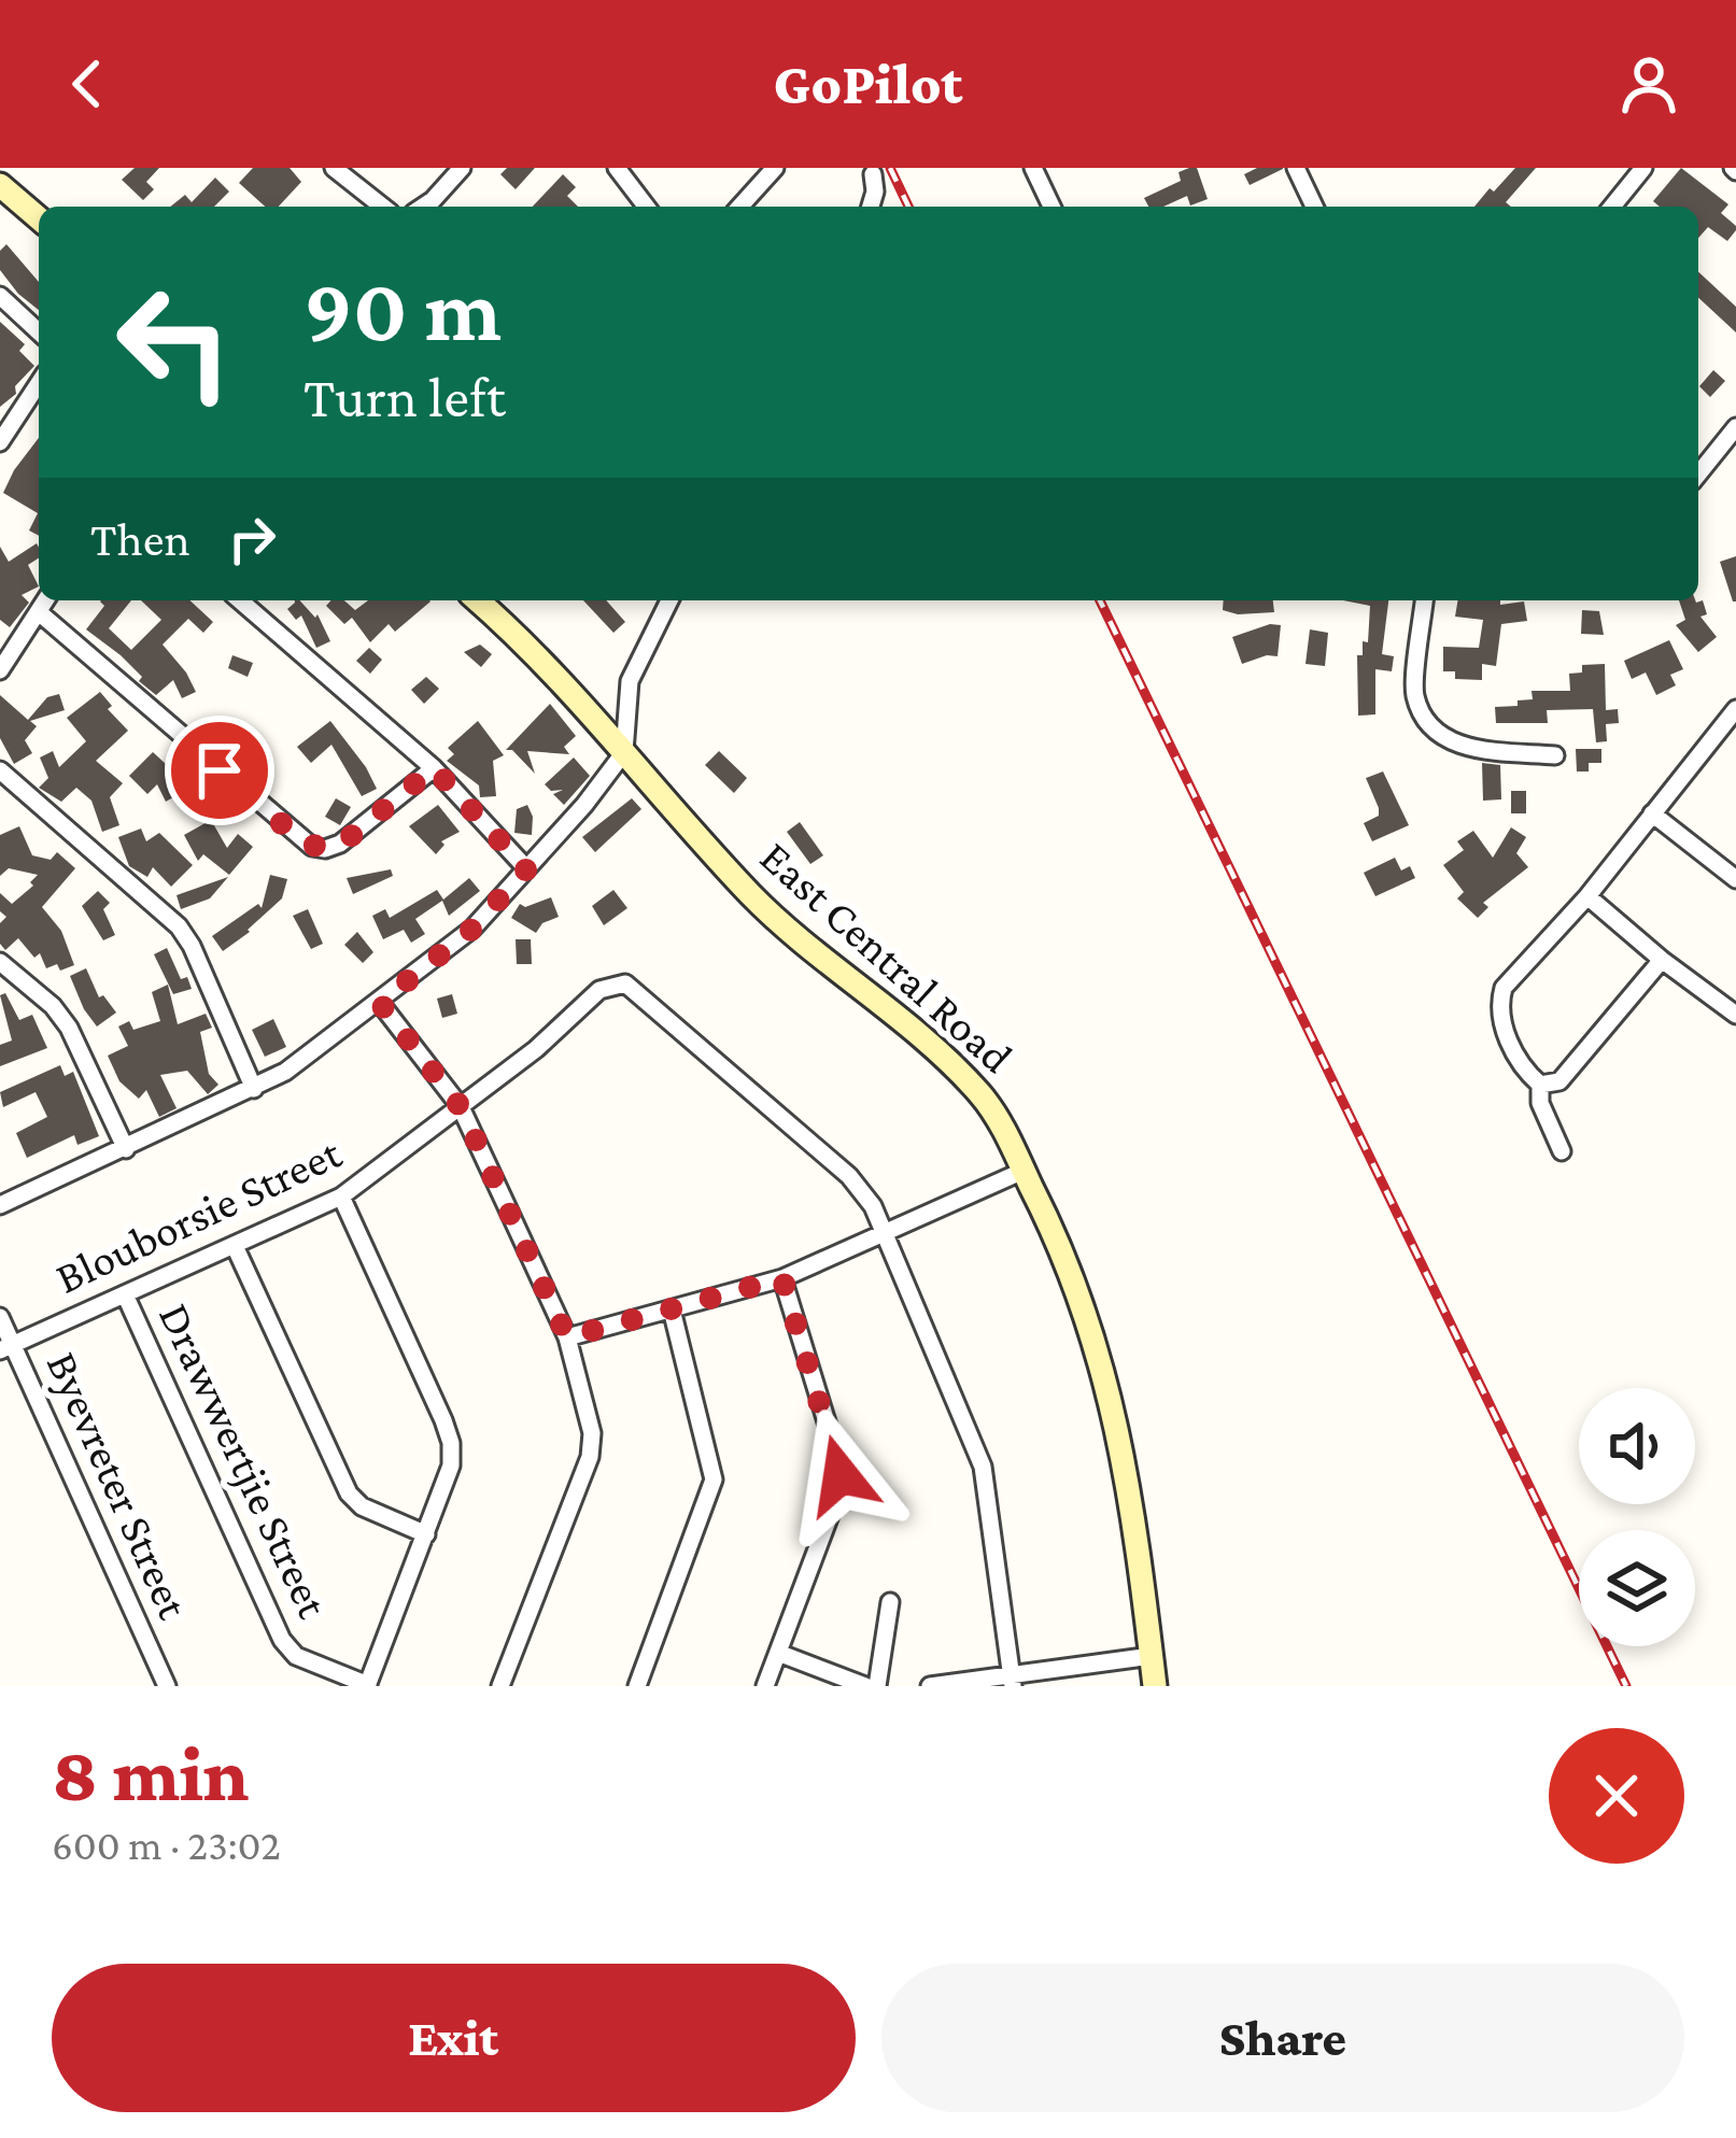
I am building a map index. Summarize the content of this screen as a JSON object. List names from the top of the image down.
{
  "streets": {
    "street": [
      "East Central Road",
      "Blouborsie Street",
      "Drawwertjie Street",
      "Byevreter Street"
    ]
  },
  "crossings": [
    ["Blouborsie Street", "Drawwertjie Street"],
    ["Blouborsie Street", "Byevreter Street"]
  ],
  "page": {
    "header": "GoPilot",
    "turn": ["90 m", "Turn left"],
    "then": "Then",
    "heading": ["8 min", "600 m · 23:02"],
    "buttons": ["Exit", "Share"]
  }
}
